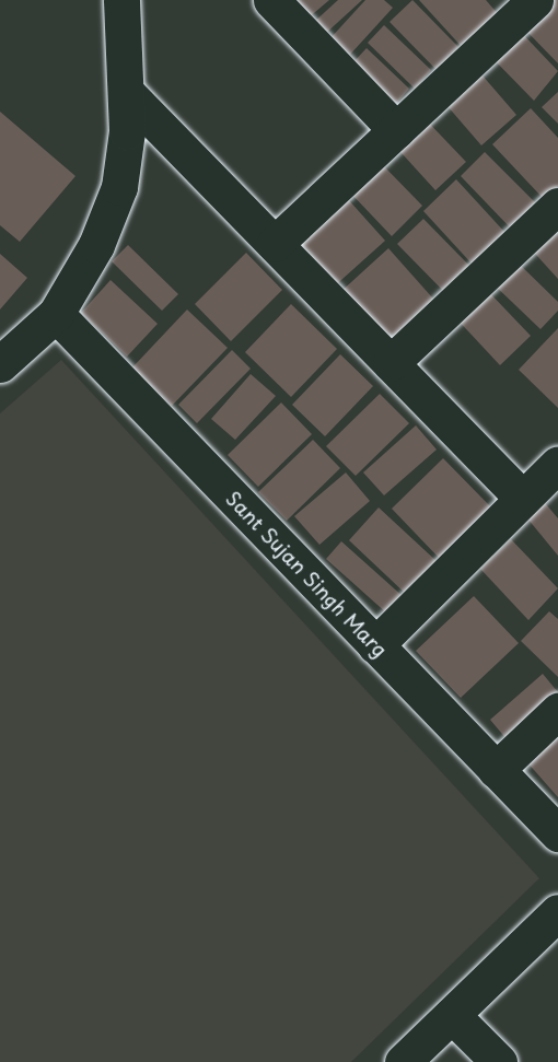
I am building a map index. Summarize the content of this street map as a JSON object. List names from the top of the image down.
{
  "streets": {
    "street": ["Sant Sujan Singh Marg"]
  }
}
